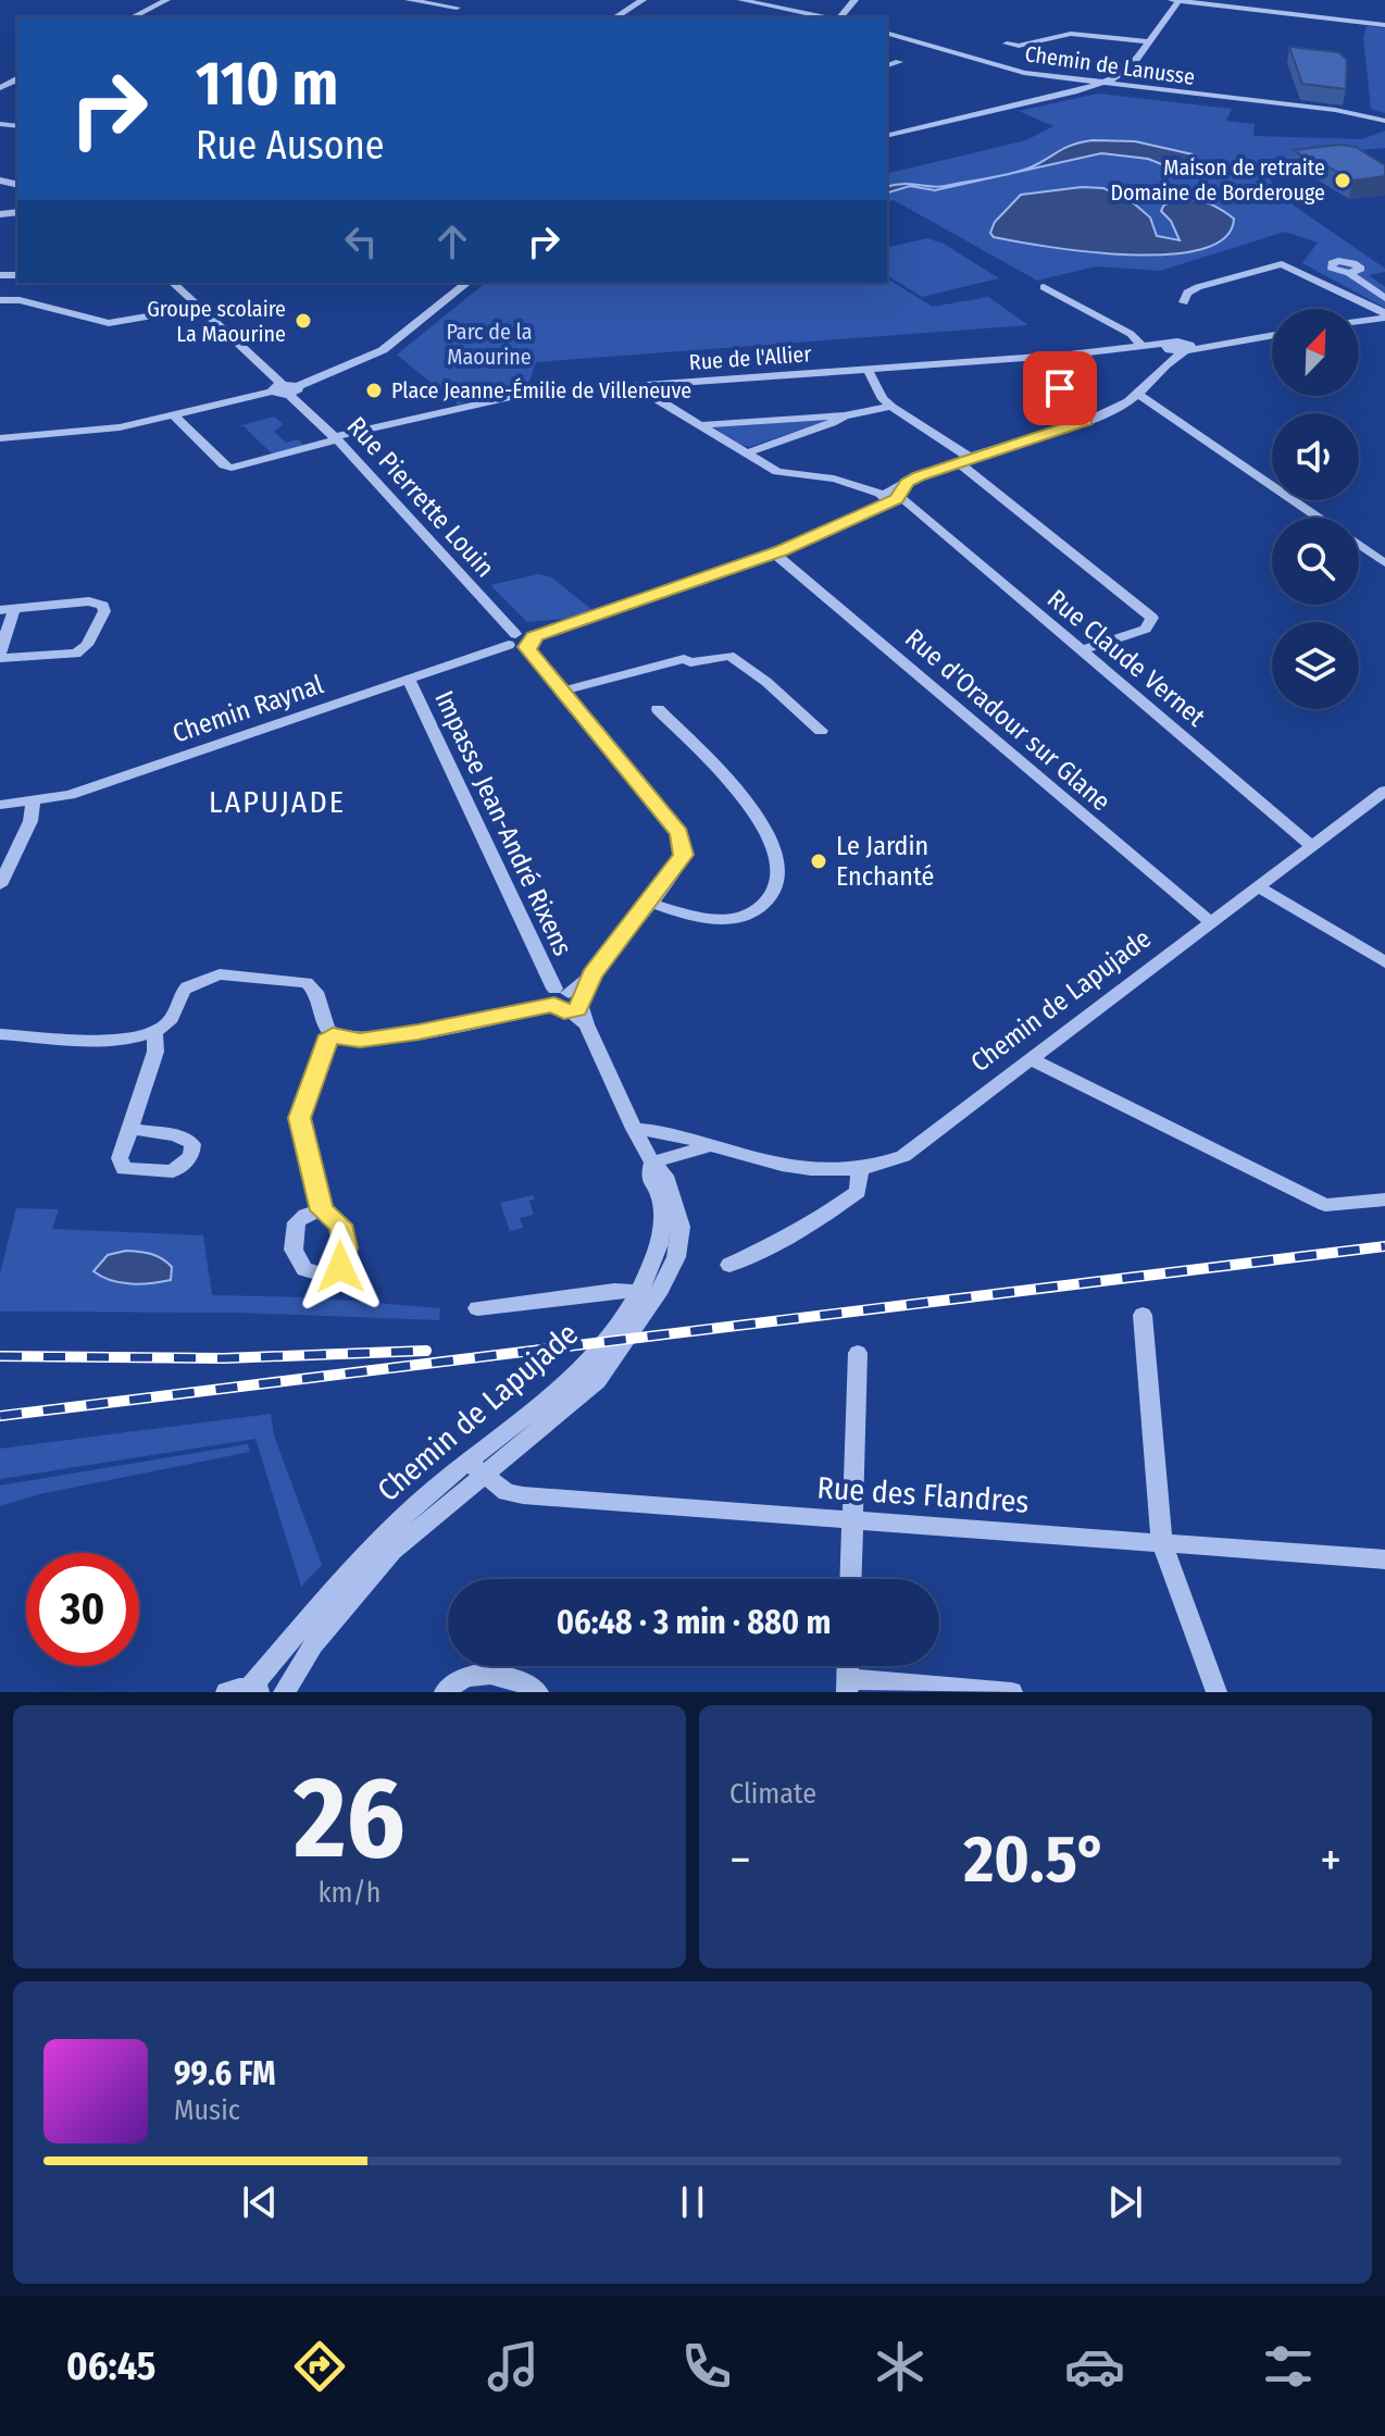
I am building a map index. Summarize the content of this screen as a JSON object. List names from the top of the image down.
{
  "streets": {
    "street": [
      "Chemin de Lanusse",
      "Rue de l'Allier",
      "Rue Pierrette Louin",
      "Rue Claude Vernet",
      "Chemin Raynal",
      "Rue d'Oradour sur Glane",
      "Impasse Jean-André Rixens",
      "Chemin de Lapujade",
      "Rue des Flandres"
    ]
  },
  "crossings": [
    ["Rue de l'Allier", "Rue Pierrette Louin"],
    ["Rue de l'Allier", "Rue Claude Vernet"],
    ["Rue Pierrette Louin", "Chemin Raynal"],
    ["Rue Claude Vernet", "Chemin de Lapujade"],
    ["Chemin Raynal", "Impasse Jean-André Rixens"],
    ["Rue d'Oradour sur Glane", "Chemin de Lapujade"],
    ["Impasse Jean-André Rixens", "Chemin de Lapujade"],
    ["Chemin de Lapujade", "Rue des Flandres"]
  ],
  "districts": ["LAPUJADE"],
  "parks": ["Parc de la Maourine"],
  "places": [
    "Maison de retraite Domaine de Borderouge",
    "Groupe scolaire La Maourine",
    "Place Jeanne-Émilie de Villeneuve",
    "Le Jardin Enchanté"
  ],
  "north": "top right",
  "page": {
    "turn": ["110 m", "Rue Ausone"],
    "limit": "30",
    "trip": "06:48 · 3 min · 880 m",
    "tile": [
      ["26", "km/h"],
      "Climate"
    ],
    "heat": ["−", "20.5°", "+"],
    "song": ["99.6 FM", "Music"],
    "tabs": "06:45"
  }
}
